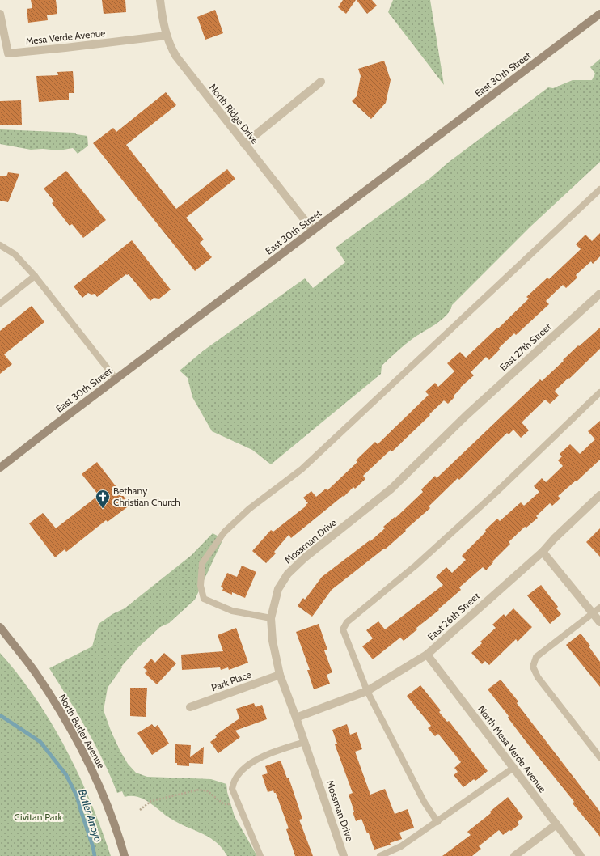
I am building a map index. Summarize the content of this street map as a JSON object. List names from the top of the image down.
{
  "streets": {
    "main road": ["East 30th Street", "North Butler Avenue"],
    "street": [
      "Mesa Verde Avenue",
      "North Ridge Drive",
      "East 27th Street",
      "Mossman Drive",
      "East 26th Street",
      "Park Place",
      "North Mesa Verde Avenue"
    ]
  },
  "crossings": [
    ["Mesa Verde Avenue", "North Ridge Drive"],
    ["East 30th Street", "North Ridge Drive"],
    ["East 27th Street", "Mossman Drive"],
    ["Mossman Drive", "East 26th Street"],
    ["Mossman Drive", "Park Place"],
    ["East 26th Street", "North Mesa Verde Avenue"]
  ],
  "water": ["Butler Arroyo"],
  "parks": ["Civitan Park"],
  "places": {
    "church": ["Bethany Christian Church"]
  }
}
